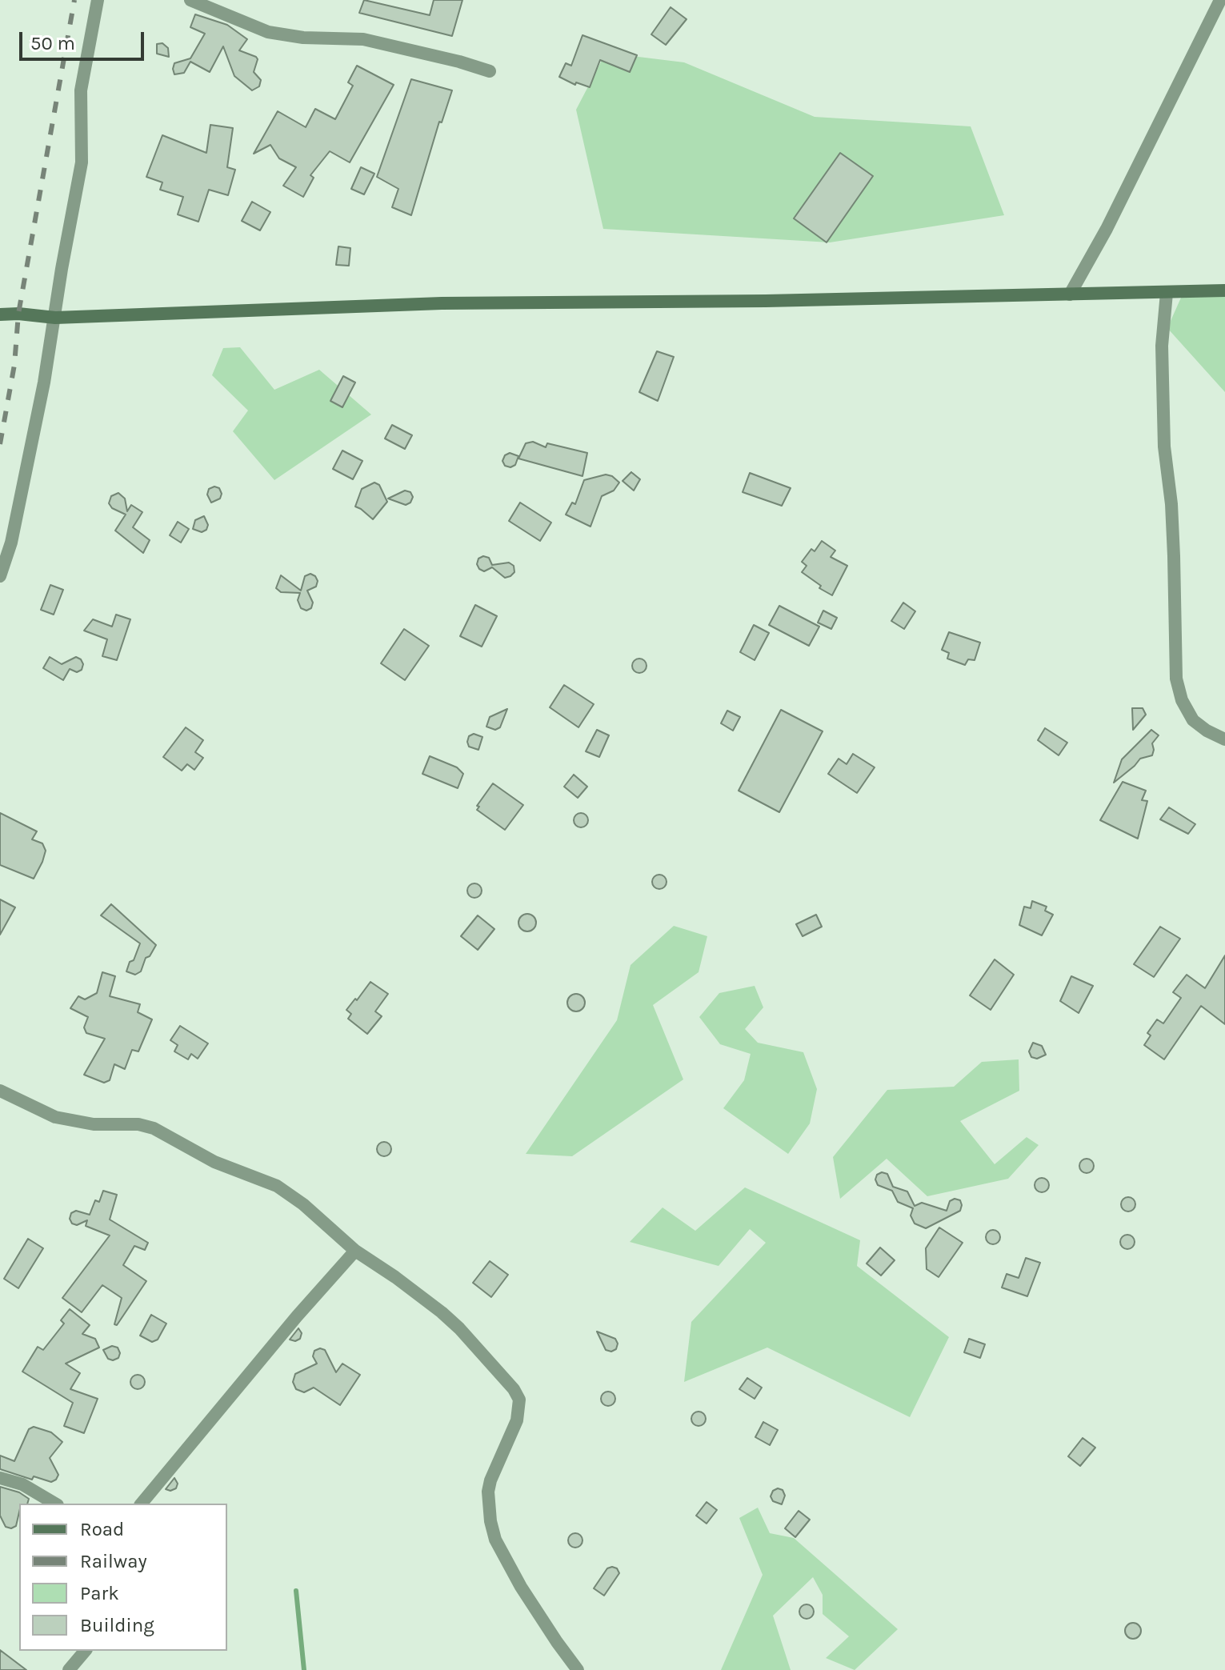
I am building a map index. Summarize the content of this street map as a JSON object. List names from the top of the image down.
{
  "legend": [
    "Road",
    "Railway",
    "Park",
    "Building"
  ],
  "scale_bar": "50 m"
}
